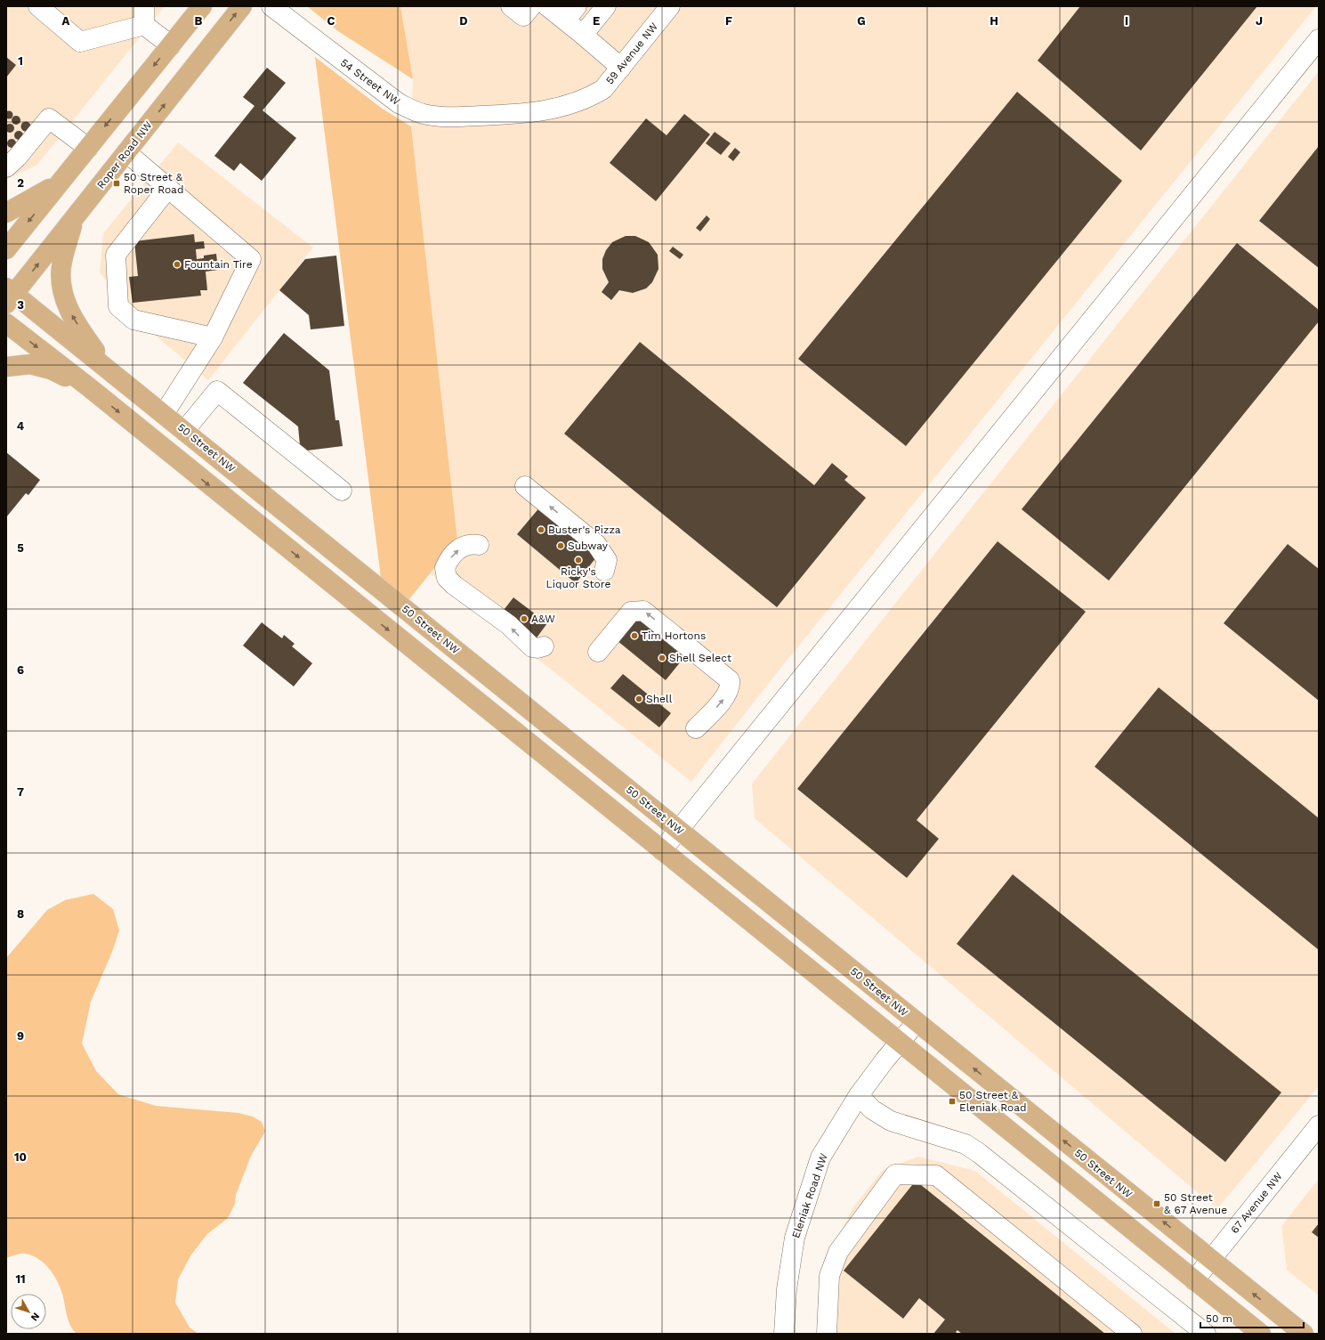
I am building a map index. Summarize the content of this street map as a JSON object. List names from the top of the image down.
{
  "streets": {
    "main road": ["Roper Road NW", "50 Street NW"],
    "street": [
      "59 Avenue NW",
      "54 Street NW",
      "Eleniak Road NW",
      "67 Avenue NW"
    ]
  },
  "crossings": [
    ["59 Avenue NW", "54 Street NW"],
    ["Roper Road NW", "50 Street NW"],
    ["50 Street NW", "Eleniak Road NW"],
    ["50 Street NW", "67 Avenue NW"]
  ],
  "places": {
    "transit": ["50 Street & Roper Road", "50 Street & Eleniak Road", "50 Street & 67 Avenue"],
    "other": [
      "Fountain Tire",
      "Buster's Pizza",
      "Subway",
      "Ricky's Liquor Store",
      "A&W",
      "Tim Hortons",
      "Shell Select",
      "Shell"
    ]
  },
  "scale_bar": "50 m",
  "north": "bottom right",
  "grid": {
    "columns": [
      "A",
      "B",
      "C",
      "D",
      "E",
      "F",
      "G",
      "H",
      "I",
      "J"
    ],
    "rows": [
      "1",
      "2",
      "3",
      "4",
      "5",
      "6",
      "7",
      "8",
      "9",
      "10",
      "11"
    ]
  }
}
